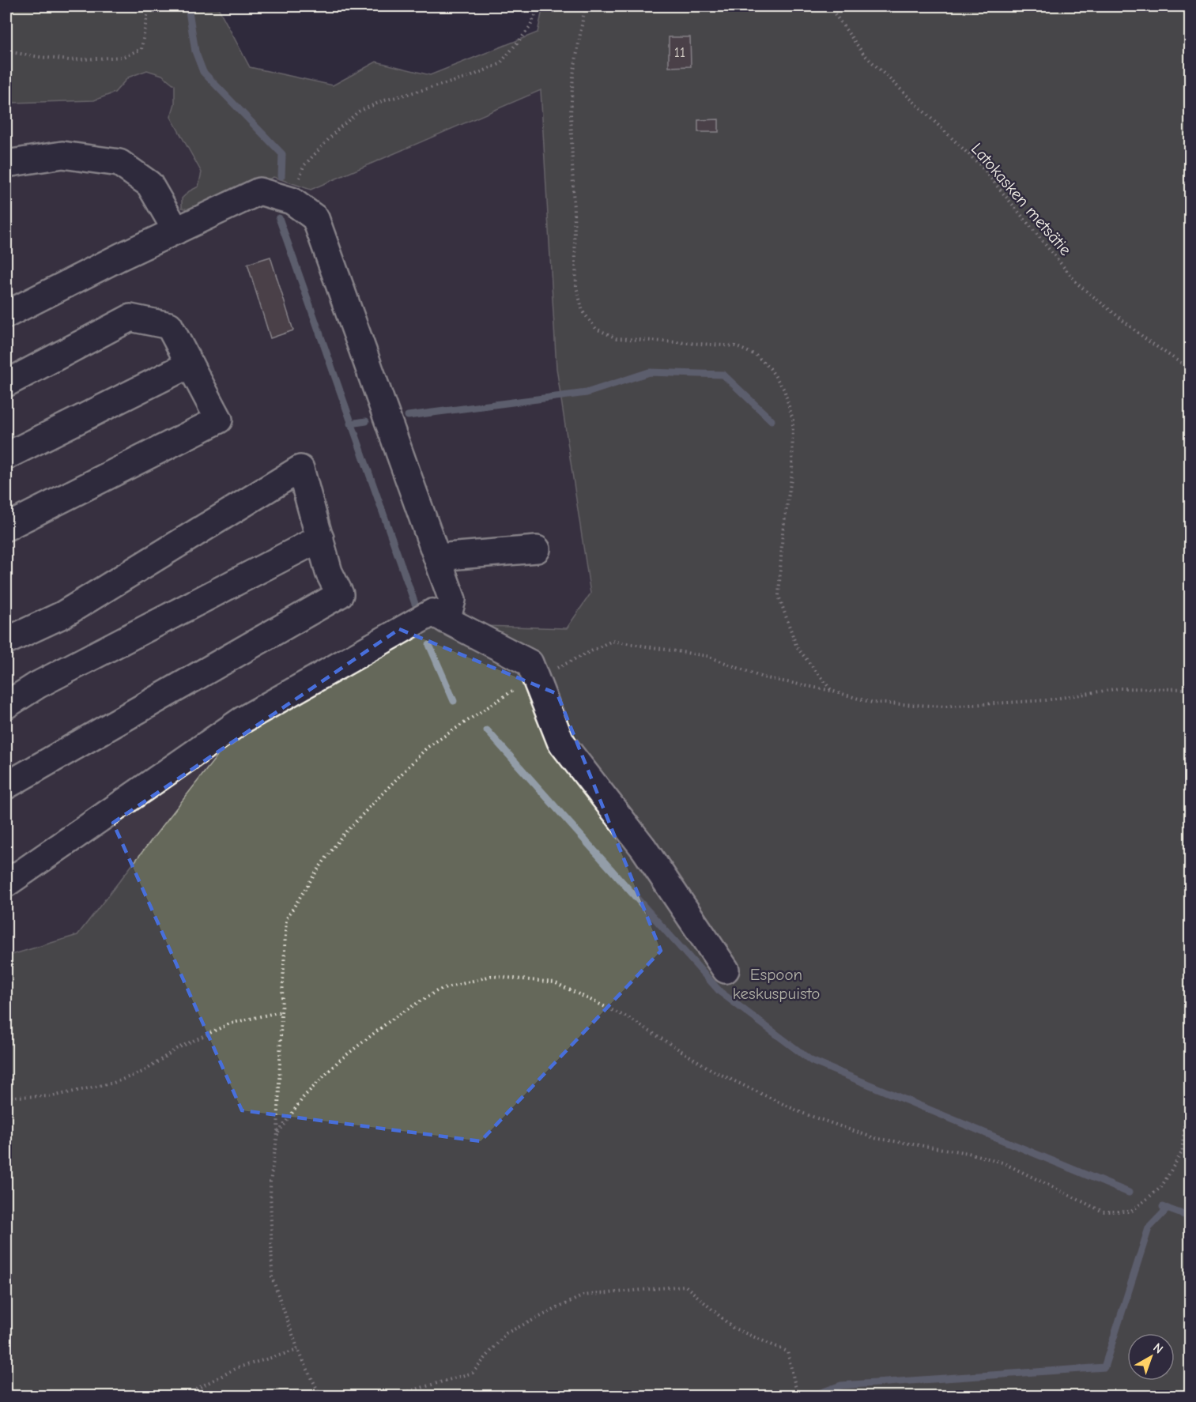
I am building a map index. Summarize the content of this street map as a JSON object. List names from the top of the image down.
{
  "streets": {
    "path": ["Latokasken metsätie"]
  },
  "parks": ["Espoon keskuspuisto"],
  "house_numbers": ["11"],
  "north": "top right"
}
